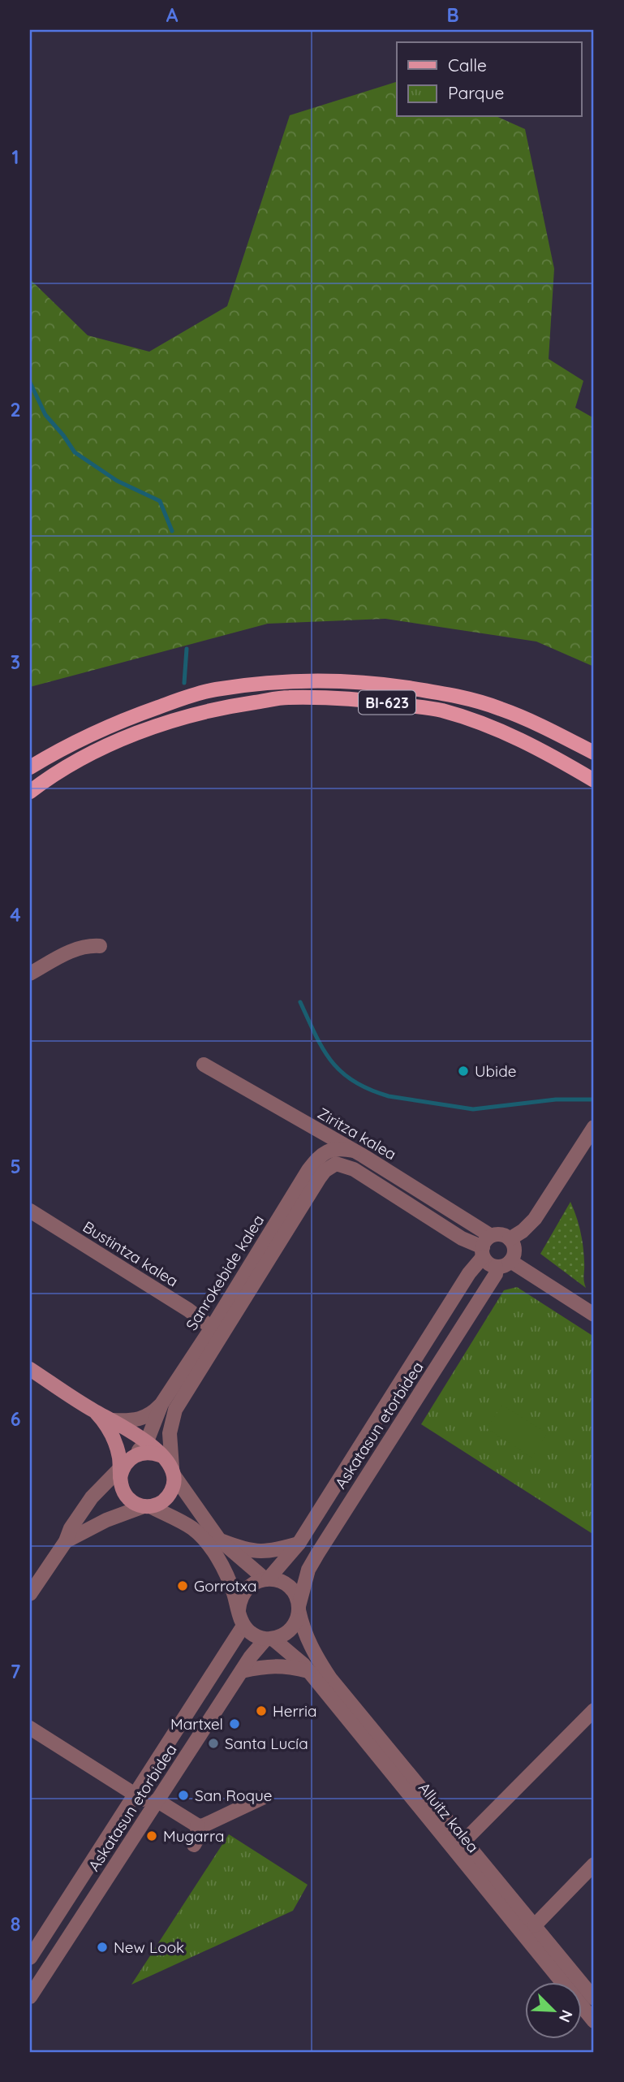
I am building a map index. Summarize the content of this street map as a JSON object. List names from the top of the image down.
{
  "streets": {
    "main road": ["BI-623"],
    "street": [
      "Ziritza kalea",
      "Bustintza kalea",
      "Sanrokebide kalea",
      "Askatasun etorbidea",
      "Alluitz kalea"
    ]
  },
  "crossings": [
    ["Ziritza kalea", "Sanrokebide kalea"],
    ["Ziritza kalea", "Askatasun etorbidea"],
    ["Bustintza kalea", "Sanrokebide kalea"],
    ["Sanrokebide kalea", "Askatasun etorbidea"],
    ["Askatasun etorbidea", "Alluitz kalea"]
  ],
  "places": [
    "Ubide",
    "Gorrotxa",
    "Herria",
    "Martxel",
    "Santa Lucía",
    "San Roque",
    "Mugarra",
    "New Look"
  ],
  "legend": ["Calle", "Parque"],
  "north": "bottom right",
  "grid": {
    "columns": ["A", "B"],
    "rows": [
      "1",
      "2",
      "3",
      "4",
      "5",
      "6",
      "7",
      "8"
    ]
  }
}
